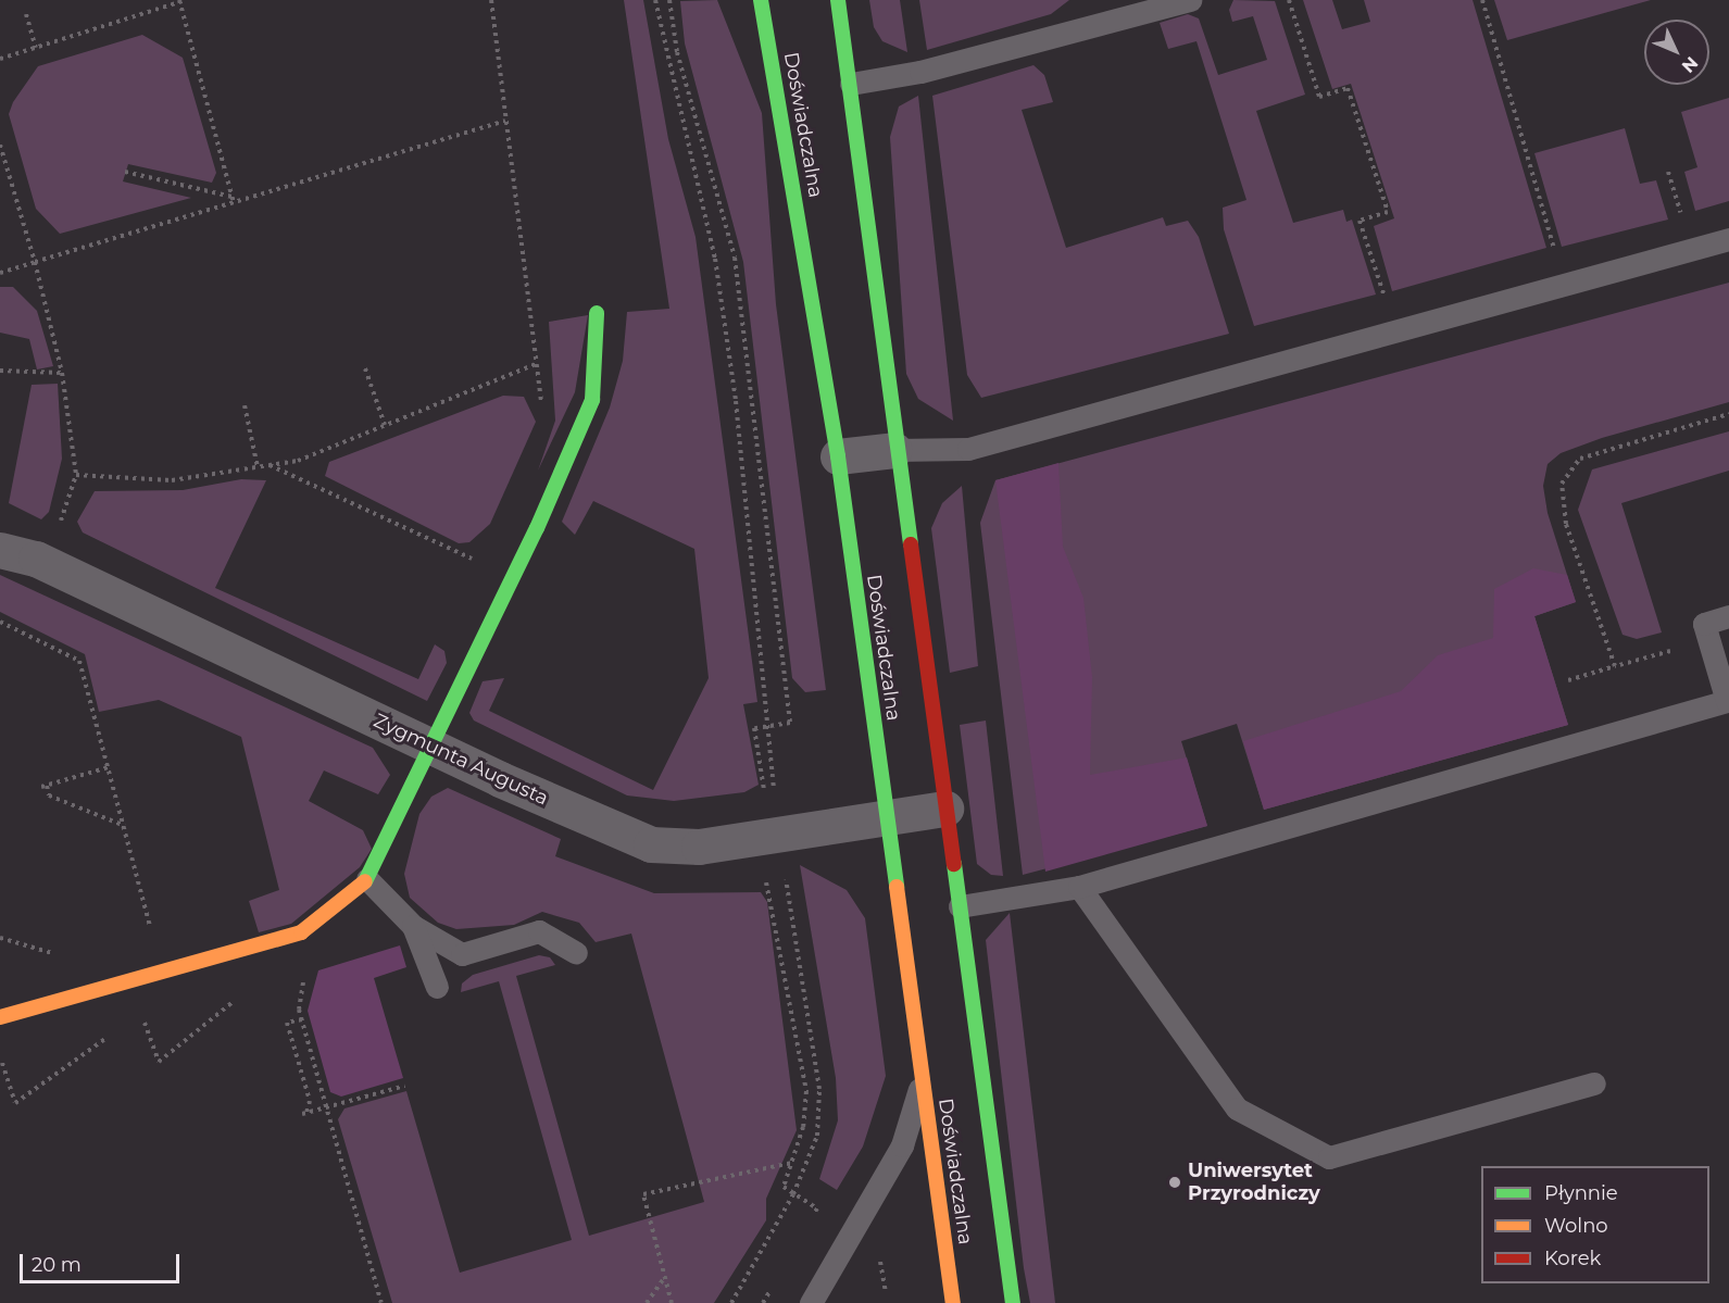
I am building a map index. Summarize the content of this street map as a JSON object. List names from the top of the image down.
{
  "streets": {
    "street": ["Doświadczalna", "Zygmunta Augusta"]
  },
  "crossings": [
    ["Doświadczalna", "Zygmunta Augusta"]
  ],
  "places": ["Uniwersytet Przyrodniczy"],
  "legend": ["Płynnie", "Wolno", "Korek"],
  "scale_bar": "20 m",
  "north": "bottom right"
}
